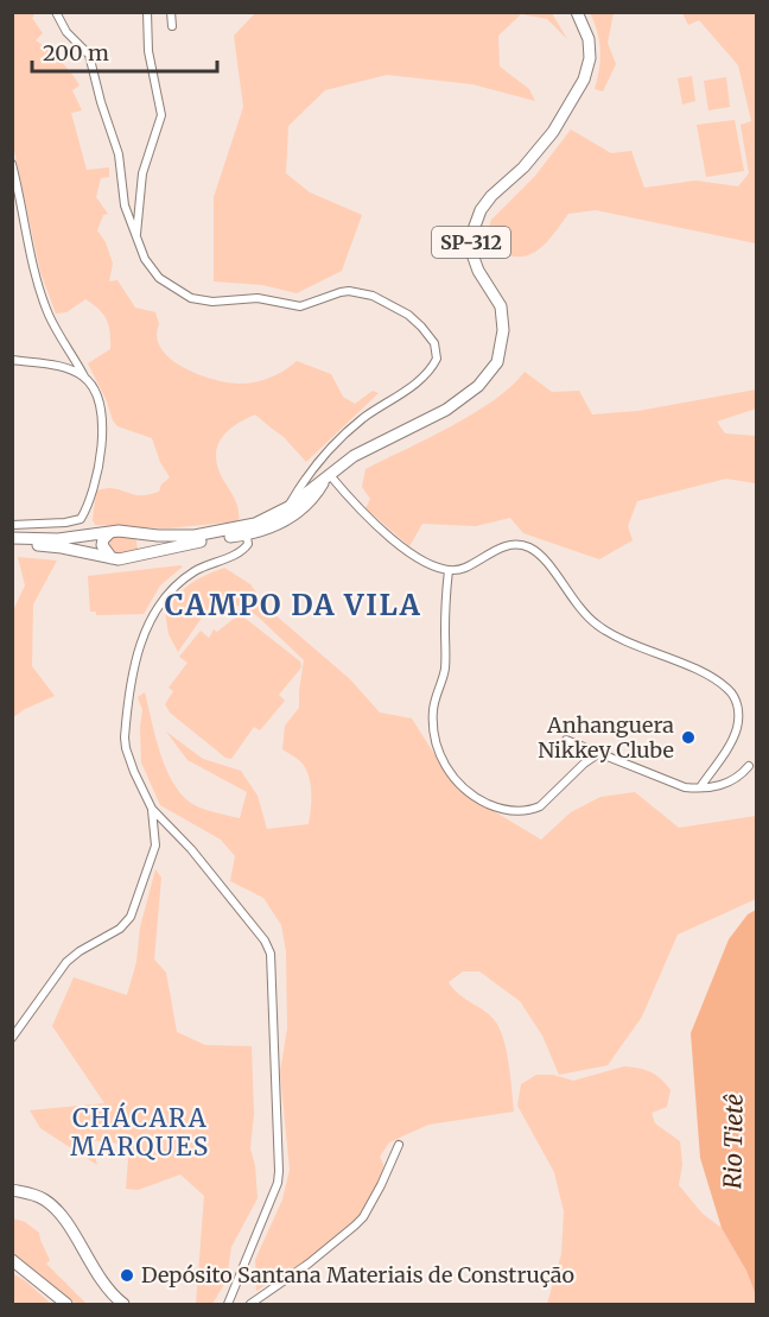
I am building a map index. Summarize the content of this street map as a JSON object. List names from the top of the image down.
{
  "streets": {
    "main road": ["SP-312"]
  },
  "districts": ["CAMPO DA VILA", "CHÁCARA MARQUES"],
  "water": ["Rio Tietê"],
  "places": ["Anhanguera Nikkey Clube", "Depósito Santana Materiais de Construção"],
  "scale_bar": "200 m"
}
